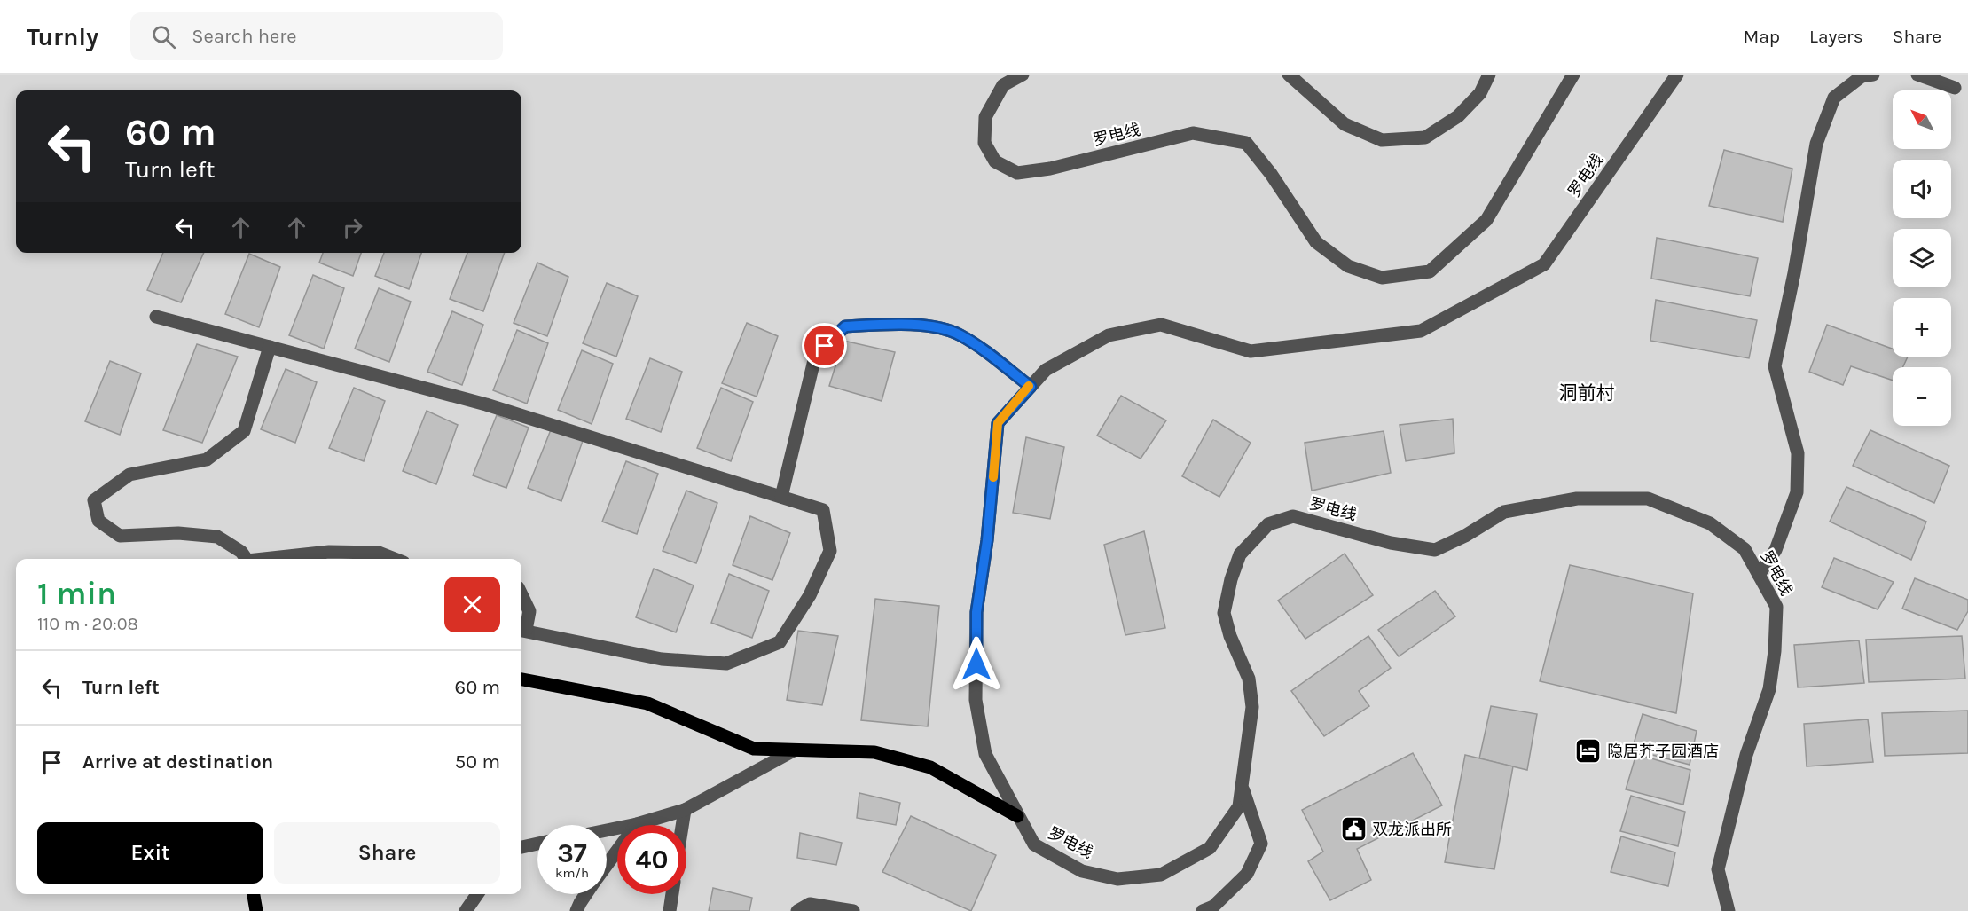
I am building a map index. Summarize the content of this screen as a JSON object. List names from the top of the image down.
{
  "streets": {
    "street": ["罗电线"]
  },
  "districts": ["洞前村"],
  "places": {
    "hotel": ["隐居芥子园酒店"],
    "public building": ["双龙派出所"]
  },
  "north": "top left",
  "page": {
    "header": "Turnly",
    "search": "Search here",
    "nav": ["Map", "Layers", "Share"],
    "map_buttons": ["+", "−"],
    "turn": ["60 m", "Turn left"],
    "heading": ["1 min", "110 m · 20:08"],
    "list": [
      {
        "name": "Turn left",
        "value": "60 m"
      },
      {
        "name": "Arrive at destination",
        "value": "50 m"
      }
    ],
    "buttons": ["Exit", "Share"],
    "speed": "37 km/h",
    "limit": "40"
  }
}
